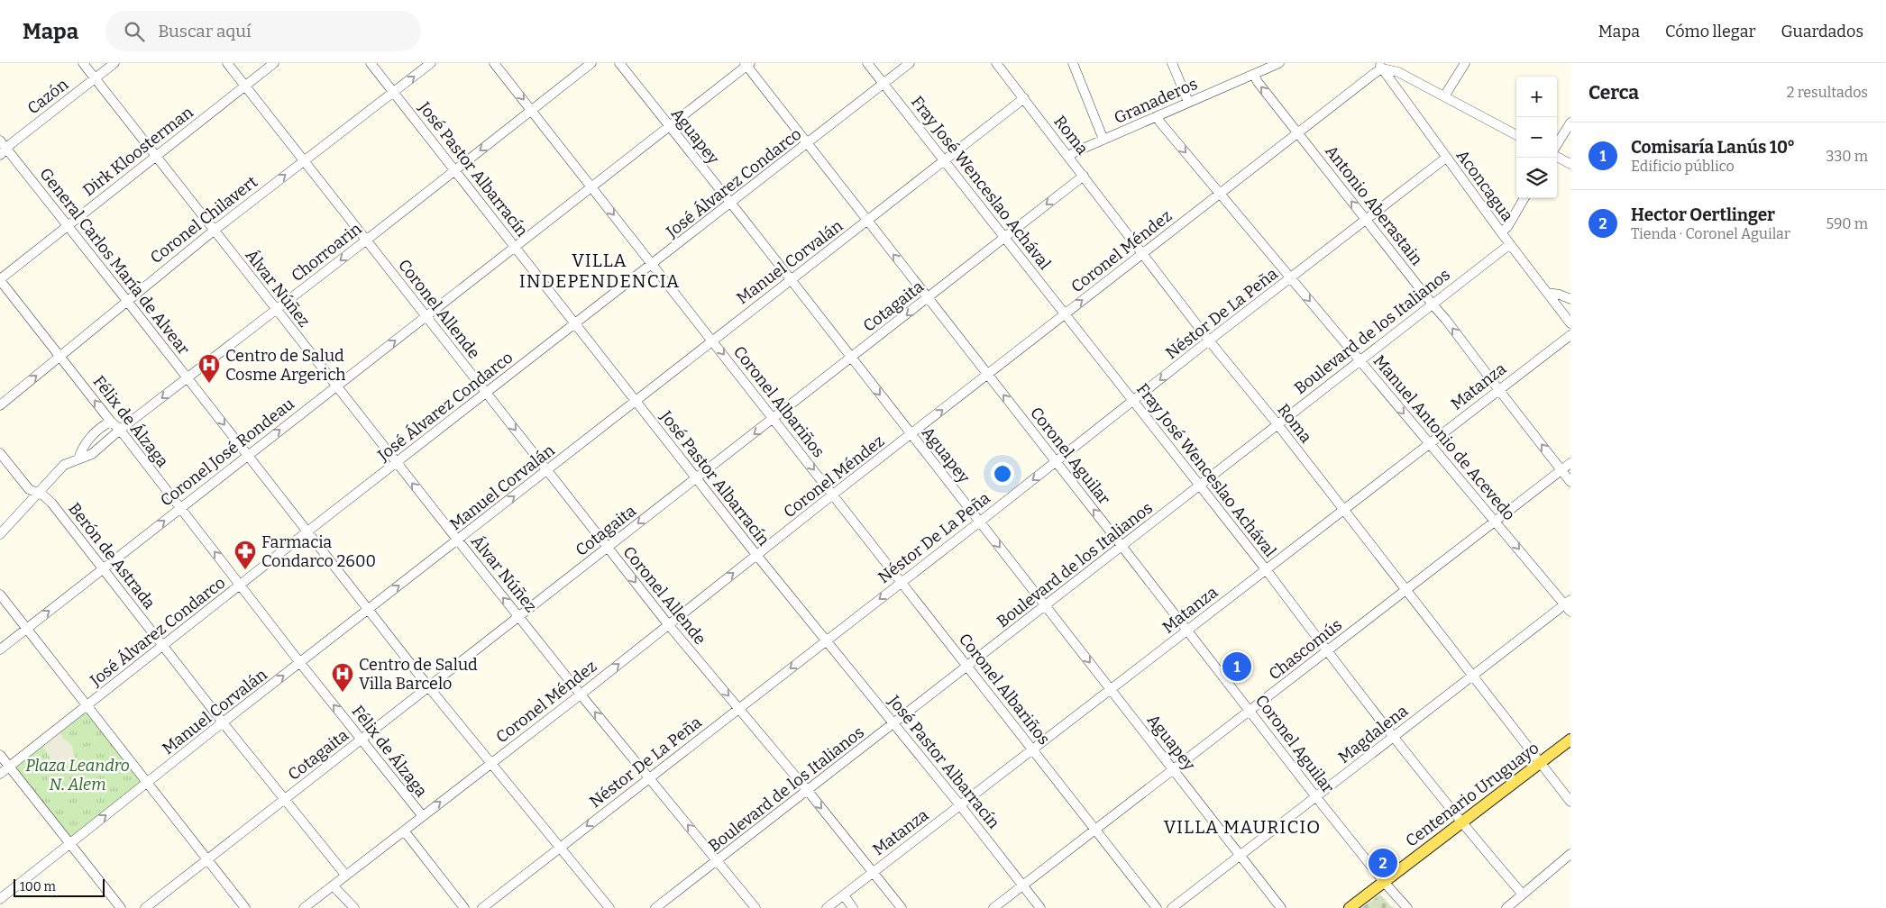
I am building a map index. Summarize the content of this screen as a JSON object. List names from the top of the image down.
{
  "streets": {
    "main road": ["Centenario Uruguayo"],
    "street": [
      "Cazón",
      "Granaderos",
      "Roma",
      "Aguapey",
      "Dirk Kloosterman",
      "José Pastor Albarracín",
      "José Álvarez Condarco",
      "Fray José Wenceslao Achával",
      "Aconcagua",
      "Antonio Aberastain",
      "Coronel Chilavert",
      "Coronel Méndez",
      "Chorroarin",
      "General Carlos María de Alvear",
      "Manuel Corvalán",
      "Álvar Núñez",
      "Cotagaita",
      "Coronel Allende",
      "Néstor De La Peña",
      "Boulevard de los Italianos",
      "Matanza",
      "Coronel Albariños",
      "Félix de Álzaga",
      "Manuel Antonio de Acevedo",
      "Coronel José Rondeau",
      "Coronel Aguilar",
      "Berón de Astrada",
      "Chascomús",
      "Magdalena"
    ]
  },
  "crossings": [
    ["Cazón", "General Carlos María de Alvear"],
    ["Cazón", "Álvar Núñez"],
    ["Granaderos", "Roma"],
    ["Granaderos", "Antonio Aberastain"],
    ["Granaderos", "Manuel Antonio de Acevedo"],
    ["Roma", "Coronel Méndez"],
    ["Roma", "Manuel Corvalán"],
    ["Roma", "Cotagaita"],
    ["Roma", "Néstor De La Peña"],
    ["Roma", "Boulevard de los Italianos"],
    ["Roma", "Matanza"],
    ["Roma", "Chascomús"],
    ["Roma", "Magdalena"],
    ["Roma", "Centenario Uruguayo"],
    ["Aguapey", "José Álvarez Condarco"],
    ["Aguapey", "Coronel Méndez"],
    ["Aguapey", "Manuel Corvalán"],
    ["Aguapey", "Cotagaita"],
    ["Aguapey", "Néstor De La Peña"],
    ["Aguapey", "Boulevard de los Italianos"],
    ["Aguapey", "Matanza"],
    ["Aguapey", "Coronel José Rondeau"],
    ["Aguapey", "Chascomús"],
    ["Aguapey", "Magdalena"],
    ["Dirk Kloosterman", "General Carlos María de Alvear"],
    ["Dirk Kloosterman", "Álvar Núñez"],
    ["Dirk Kloosterman", "Coronel Allende"],
    ["Dirk Kloosterman", "Félix de Álzaga"],
    ["José Pastor Albarracín", "José Álvarez Condarco"],
    ["José Pastor Albarracín", "Coronel Chilavert"],
    ["José Pastor Albarracín", "Coronel Méndez"],
    ["José Pastor Albarracín", "Chorroarin"],
    ["José Pastor Albarracín", "Manuel Corvalán"],
    ["José Pastor Albarracín", "Cotagaita"],
    ["José Pastor Albarracín", "Néstor De La Peña"],
    ["José Pastor Albarracín", "Boulevard de los Italianos"],
    ["José Pastor Albarracín", "Matanza"],
    ["José Pastor Albarracín", "Coronel José Rondeau"],
    ["José Pastor Albarracín", "Chascomús"],
    ["José Álvarez Condarco", "Fray José Wenceslao Achával"],
    ["José Álvarez Condarco", "General Carlos María de Alvear"],
    ["José Álvarez Condarco", "Álvar Núñez"],
    ["José Álvarez Condarco", "Coronel Allende"],
    ["José Álvarez Condarco", "Coronel Albariños"],
    ["José Álvarez Condarco", "Félix de Álzaga"],
    ["José Álvarez Condarco", "Coronel Aguilar"],
    ["José Álvarez Condarco", "Berón de Astrada"],
    ["Fray José Wenceslao Achával", "Coronel Méndez"],
    ["Fray José Wenceslao Achával", "Manuel Corvalán"],
    ["Fray José Wenceslao Achával", "Cotagaita"],
    ["Fray José Wenceslao Achával", "Néstor De La Peña"],
    ["Fray José Wenceslao Achával", "Boulevard de los Italianos"],
    ["Fray José Wenceslao Achával", "Matanza"],
    ["Fray José Wenceslao Achával", "Chascomús"],
    ["Fray José Wenceslao Achával", "Magdalena"],
    ["Fray José Wenceslao Achával", "Centenario Uruguayo"],
    ["Aconcagua", "Coronel Méndez"],
    ["Aconcagua", "Néstor De La Peña"],
    ["Aconcagua", "Boulevard de los Italianos"],
    ["Antonio Aberastain", "Coronel Méndez"],
    ["Antonio Aberastain", "Néstor De La Peña"],
    ["Antonio Aberastain", "Boulevard de los Italianos"],
    ["Antonio Aberastain", "Matanza"],
    ["Antonio Aberastain", "Chascomús"],
    ["Coronel Chilavert", "General Carlos María de Alvear"],
    ["Coronel Chilavert", "Álvar Núñez"],
    ["Coronel Chilavert", "Coronel Allende"],
    ["Coronel Chilavert", "Félix de Álzaga"],
    ["Coronel Méndez", "General Carlos María de Alvear"],
    ["Coronel Méndez", "Álvar Núñez"],
    ["Coronel Méndez", "Coronel Allende"],
    ["Coronel Méndez", "Coronel Albariños"],
    ["Coronel Méndez", "Félix de Álzaga"],
    ["Coronel Méndez", "Manuel Antonio de Acevedo"],
    ["Coronel Méndez", "Coronel Aguilar"],
    ["Coronel Méndez", "Berón de Astrada"],
    ["Chorroarin", "General Carlos María de Alvear"],
    ["Chorroarin", "Álvar Núñez"],
    ["Chorroarin", "Coronel Allende"],
    ["Chorroarin", "Coronel Albariños"],
    ["Chorroarin", "Félix de Álzaga"],
    ["Chorroarin", "Berón de Astrada"],
    ["General Carlos María de Alvear", "Manuel Corvalán"],
    ["General Carlos María de Alvear", "Cotagaita"],
    ["General Carlos María de Alvear", "Néstor De La Peña"],
    ["General Carlos María de Alvear", "Coronel José Rondeau"],
    ["Manuel Corvalán", "Álvar Núñez"],
    ["Manuel Corvalán", "Coronel Allende"],
    ["Manuel Corvalán", "Coronel Albariños"],
    ["Manuel Corvalán", "Félix de Álzaga"],
    ["Manuel Corvalán", "Coronel Aguilar"],
    ["Manuel Corvalán", "Berón de Astrada"],
    ["Álvar Núñez", "Cotagaita"],
    ["Álvar Núñez", "Néstor De La Peña"],
    ["Álvar Núñez", "Boulevard de los Italianos"],
    ["Álvar Núñez", "Coronel José Rondeau"],
    ["Cotagaita", "Coronel Allende"],
    ["Cotagaita", "Coronel Albariños"],
    ["Cotagaita", "Félix de Álzaga"],
    ["Cotagaita", "Coronel Aguilar"],
    ["Cotagaita", "Berón de Astrada"],
    ["Coronel Allende", "Néstor De La Peña"],
    ["Coronel Allende", "Boulevard de los Italianos"],
    ["Coronel Allende", "Matanza"],
    ["Coronel Allende", "Coronel José Rondeau"],
    ["Néstor De La Peña", "Coronel Albariños"],
    ["Néstor De La Peña", "Manuel Antonio de Acevedo"],
    ["Néstor De La Peña", "Coronel Aguilar"],
    ["Boulevard de los Italianos", "Coronel Albariños"],
    ["Boulevard de los Italianos", "Manuel Antonio de Acevedo"],
    ["Boulevard de los Italianos", "Coronel Aguilar"],
    ["Matanza", "Coronel Albariños"],
    ["Matanza", "Manuel Antonio de Acevedo"],
    ["Matanza", "Coronel Aguilar"],
    ["Coronel Albariños", "Coronel José Rondeau"],
    ["Coronel Albariños", "Chascomús"],
    ["Félix de Álzaga", "Coronel José Rondeau"],
    ["Manuel Antonio de Acevedo", "Chascomús"],
    ["Manuel Antonio de Acevedo", "Magdalena"],
    ["Coronel José Rondeau", "Coronel Aguilar"],
    ["Coronel José Rondeau", "Berón de Astrada"],
    ["Coronel Aguilar", "Chascomús"],
    ["Coronel Aguilar", "Magdalena"],
    ["Coronel Aguilar", "Centenario Uruguayo"]
  ],
  "one_way": [
    "Antonio Aberastain",
    "Coronel Chilavert",
    "Coronel Méndez",
    "Chorroarin",
    "Álvar Núñez",
    "Coronel Allende",
    "Néstor De La Peña",
    "Félix de Álzaga",
    "Manuel Antonio de Acevedo",
    "Coronel José Rondeau"
  ],
  "districts": ["VILLA INDEPENDENCIA", "VILLA MAURICIO"],
  "parks": ["Plaza Leandro N. Alem"],
  "places": {
    "hospital": ["Centro de Salud Cosme Argerich", "Centro de Salud Villa Barcelo"],
    "pharmacy": ["Farmacia Condarco 2600"]
  },
  "scale_bar": "100 m",
  "page": {
    "header": "Mapa",
    "search": "Buscar aquí",
    "nav": ["Mapa", "Cómo llegar", "Guardados"],
    "heading": ["Cerca", "2 resultados"],
    "map_buttons": ["+", "−"],
    "list": [
      {
        "mark": "1",
        "name": "Comisaría Lanús 10°",
        "note": "Edificio público",
        "value": "330 m"
      },
      {
        "mark": "2",
        "name": "Hector Oertlinger",
        "note": "Tienda · Coronel Aguilar",
        "value": "590 m"
      }
    ],
    "pins": ["1", "2"],
    "scale": "100 m"
  }
}
